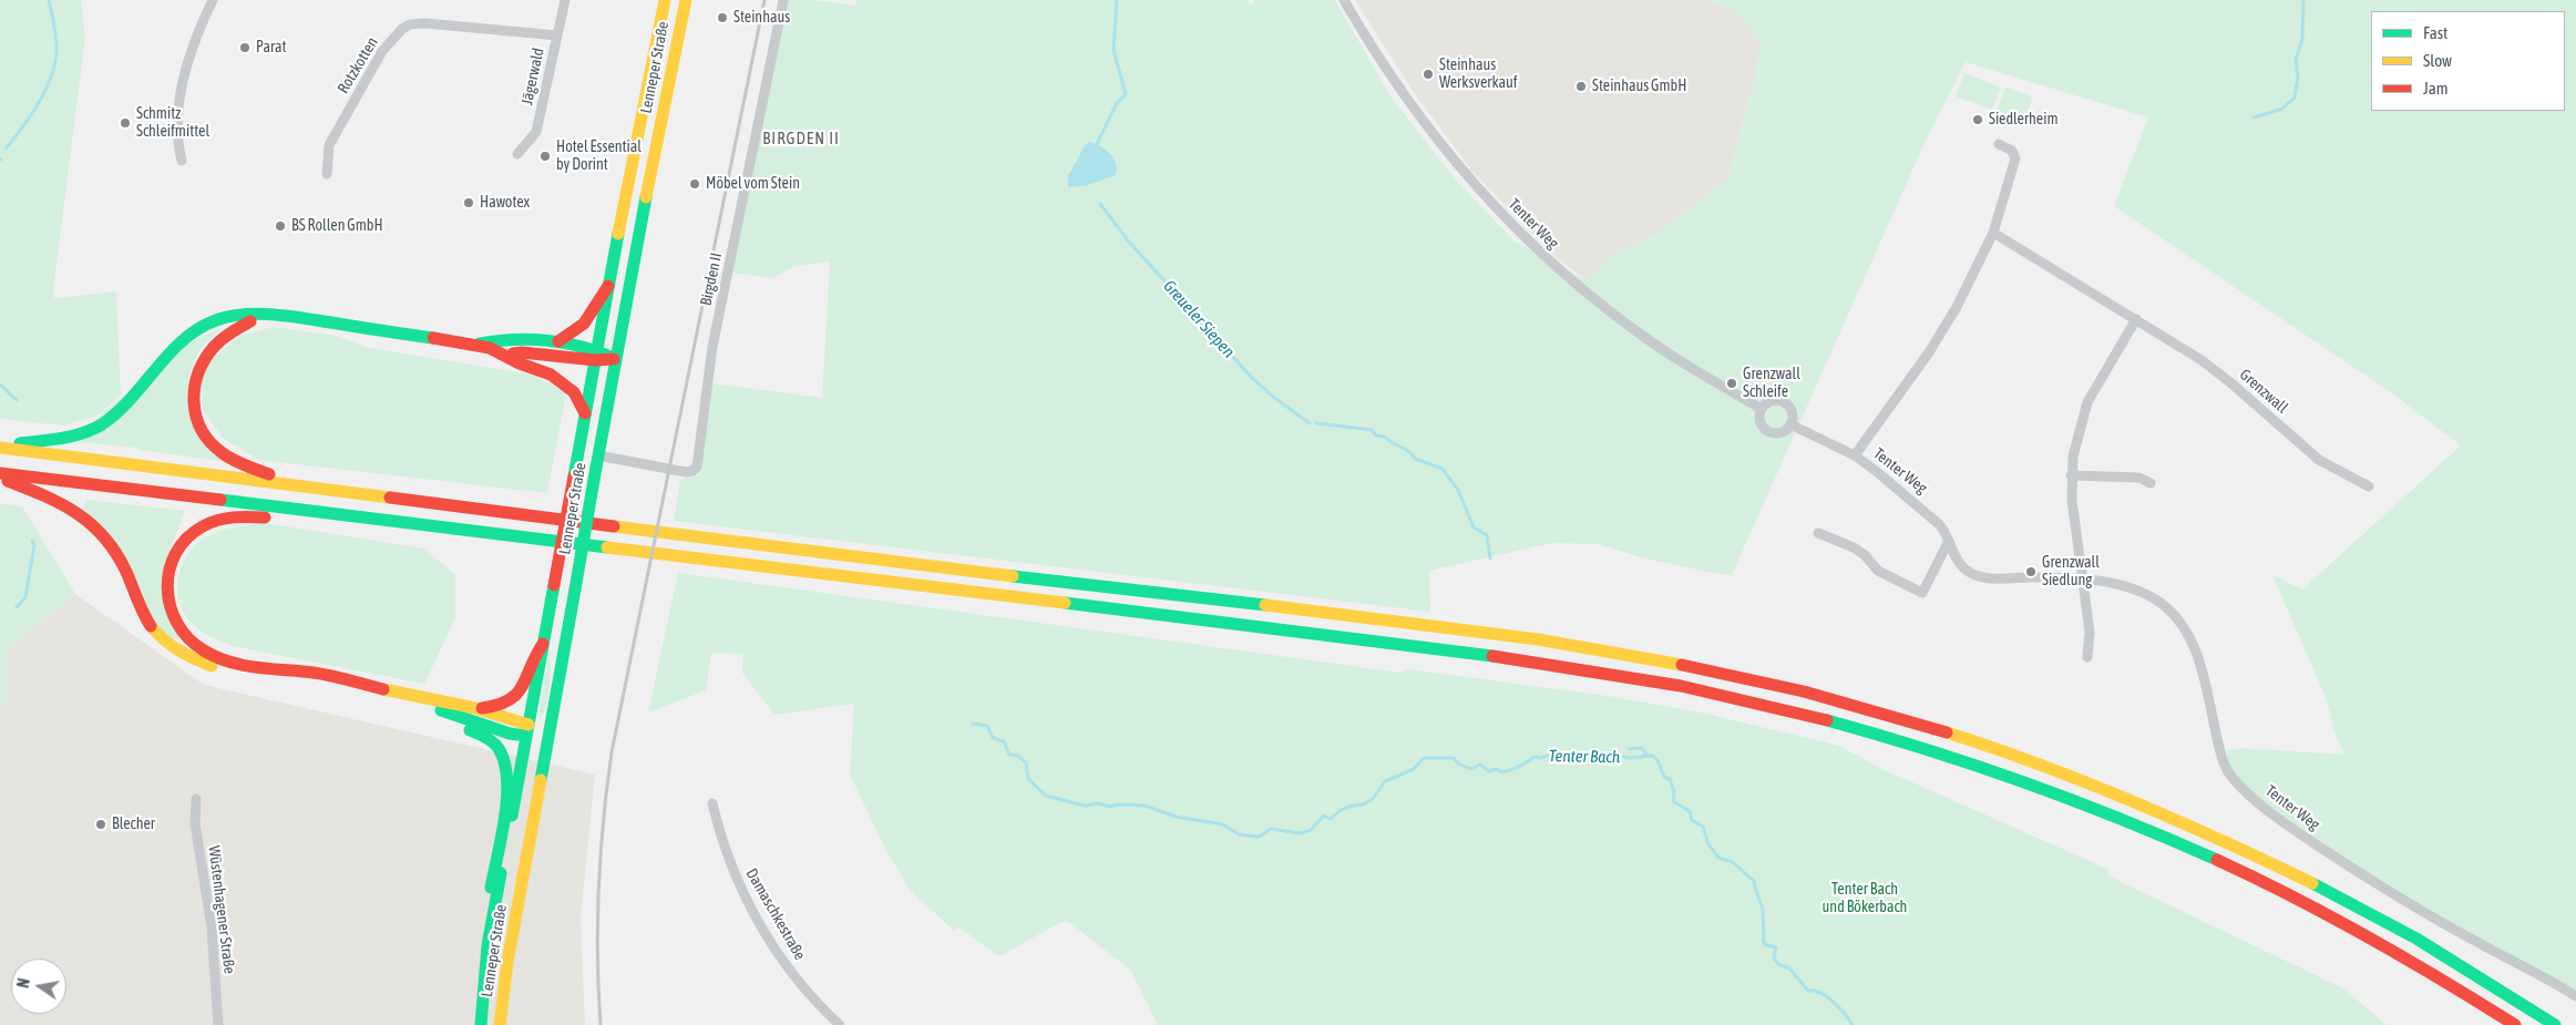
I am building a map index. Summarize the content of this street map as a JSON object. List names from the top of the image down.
{
  "streets": {
    "main road": ["Lenneper Straße"],
    "street": [
      "Rotzkotten",
      "Jägerwald",
      "Tenter Weg",
      "Birgden II",
      "Grenzwall",
      "Wüstenhagener Straße",
      "Damaschkestraße"
    ]
  },
  "crossings": [
    ["Rotzkotten", "Jägerwald"],
    ["Lenneper Straße", "Birgden II"]
  ],
  "districts": ["BIRGDEN II"],
  "water": ["Greueler Siepen", "Tenter Bach"],
  "parks": ["Tenter Bach und Bökerbach"],
  "places": [
    "Steinhaus",
    "Parat",
    "Steinhaus Werksverkauf",
    "Steinhaus GmbH",
    "Siedlerheim",
    "Schmitz Schleifmittel",
    "Hotel Essential by Dorint",
    "Möbel vom Stein",
    "Hawotex",
    "BS Rollen GmbH",
    "Grenzwall Schleife",
    "Grenzwall Siedlung",
    "Blecher"
  ],
  "legend": ["Fast", "Slow", "Jam"],
  "north": "left"
}
